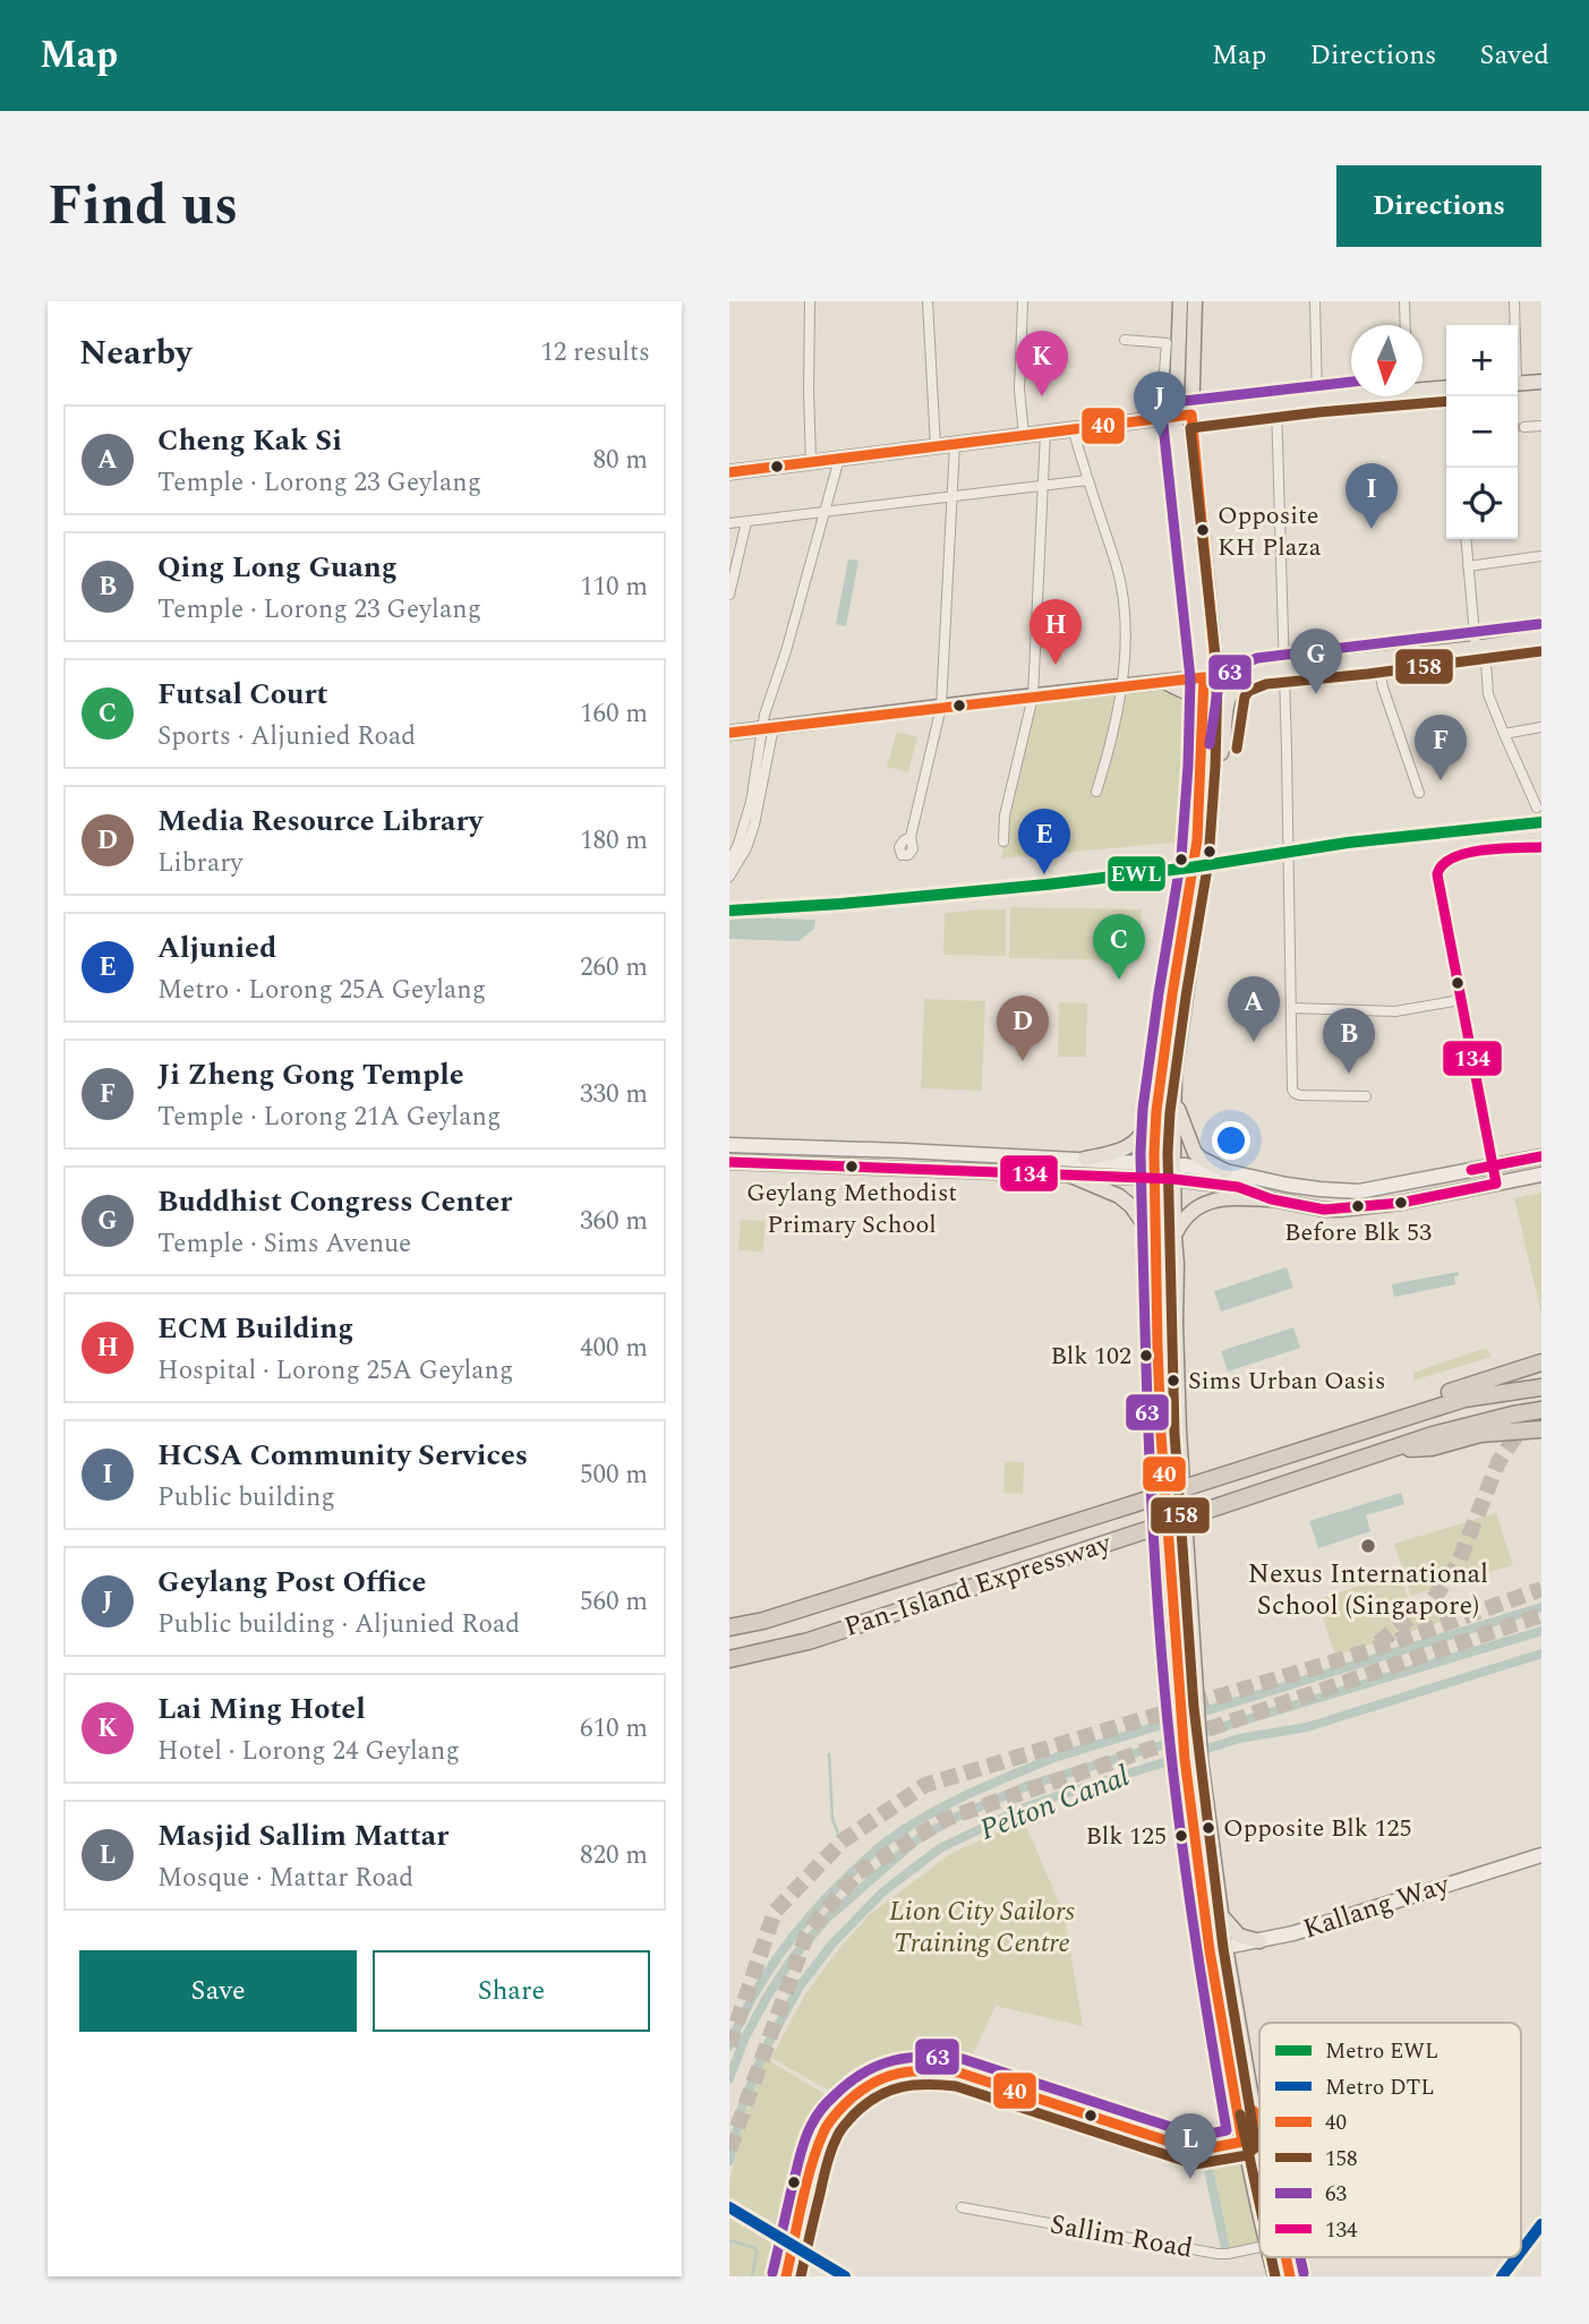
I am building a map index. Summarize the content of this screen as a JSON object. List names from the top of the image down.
{
  "streets": {
    "highway": ["Pan-Island Expressway"],
    "street": ["Kallang Way", "Sallim Road"]
  },
  "water": ["Pelton Canal"],
  "parks": ["Lion City Sailors Training Centre"],
  "places": [
    "Opposite KH Plaza",
    "Geylang Methodist Primary School",
    "Before Blk 53",
    "Blk 102",
    "Sims Urban Oasis",
    "Nexus International School (Singapore)",
    "Opposite Blk 125",
    "Blk 125"
  ],
  "lines": [
    "transit line 63",
    "transit line 158",
    "transit line 40",
    "metro line EWL",
    "transit line 134",
    "metro line DTL"
  ],
  "legend": [
    "Metro EWL",
    "Metro DTL",
    "40",
    "158",
    "63",
    "134"
  ],
  "north": "bottom",
  "page": {
    "header": "Map",
    "nav": ["Map", "Directions", "Saved"],
    "title": "Find us",
    "buttons": [
      "Directions",
      ["Save", "Share"]
    ],
    "heading": ["Nearby", "12 results"],
    "map_buttons": ["+", "−"],
    "pins": [
      "K",
      "J",
      "I",
      "H",
      "G",
      "F",
      "E",
      "C",
      "A",
      "D",
      "B",
      "L"
    ],
    "list": [
      {
        "mark": "A",
        "name": "Cheng Kak Si",
        "note": "Temple · Lorong 23 Geylang",
        "value": "80 m"
      },
      {
        "mark": "B",
        "name": "Qing Long Guang",
        "note": "Temple · Lorong 23 Geylang",
        "value": "110 m"
      },
      {
        "mark": "C",
        "name": "Futsal Court",
        "note": "Sports · Aljunied Road",
        "value": "160 m"
      },
      {
        "mark": "D",
        "name": "Media Resource Library",
        "note": "Library",
        "value": "180 m"
      },
      {
        "mark": "E",
        "name": "Aljunied",
        "note": "Metro · Lorong 25A Geylang",
        "value": "260 m"
      },
      {
        "mark": "F",
        "name": "Ji Zheng Gong Temple",
        "note": "Temple · Lorong 21A Geylang",
        "value": "330 m"
      },
      {
        "mark": "G",
        "name": "Buddhist Congress Center",
        "note": "Temple · Sims Avenue",
        "value": "360 m"
      },
      {
        "mark": "H",
        "name": "ECM Building",
        "note": "Hospital · Lorong 25A Geylang",
        "value": "400 m"
      },
      {
        "mark": "I",
        "name": "HCSA Community Services",
        "note": "Public building",
        "value": "500 m"
      },
      {
        "mark": "J",
        "name": "Geylang Post Office",
        "note": "Public building · Aljunied Road",
        "value": "560 m"
      },
      {
        "mark": "K",
        "name": "Lai Ming Hotel",
        "note": "Hotel · Lorong 24 Geylang",
        "value": "610 m"
      },
      {
        "mark": "L",
        "name": "Masjid Sallim Mattar",
        "note": "Mosque · Mattar Road",
        "value": "820 m"
      }
    ]
  }
}
